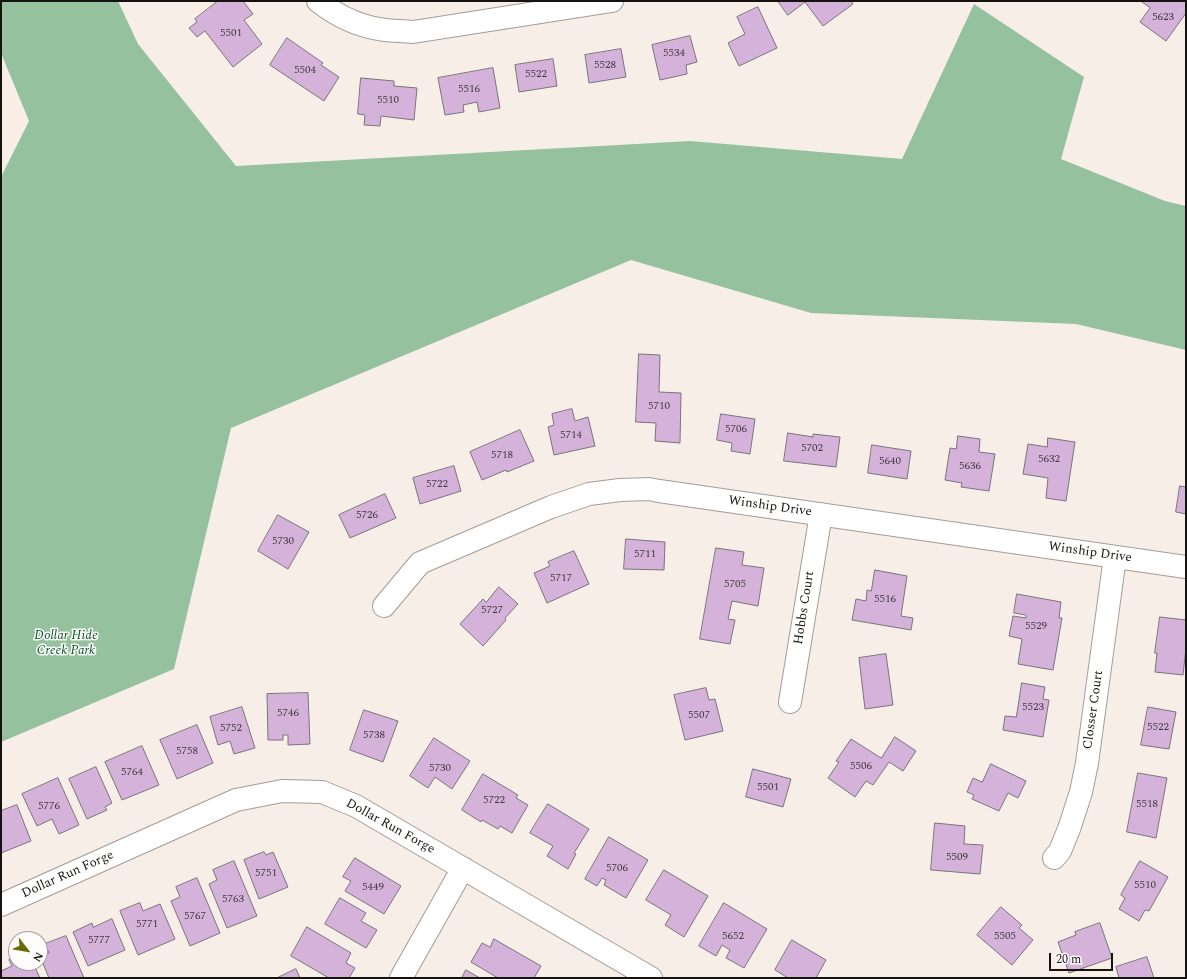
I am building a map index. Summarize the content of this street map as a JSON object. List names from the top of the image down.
{
  "streets": {
    "street": [
      "Winship Drive",
      "Hobbs Court",
      "Closser Court",
      "Dollar Run Forge"
    ]
  },
  "crossings": [
    ["Winship Drive", "Hobbs Court"],
    ["Winship Drive", "Closser Court"]
  ],
  "parks": ["Dollar Hide Creek Park"],
  "house_numbers": [
    "5623",
    "5501",
    "5534",
    "5528",
    "5504",
    "5522",
    "5516",
    "5510",
    "5710",
    "5706",
    "5714",
    "5702",
    "5718",
    "5632",
    "5640",
    "5636",
    "5722",
    "5726",
    "5730",
    "5711",
    "5717",
    "5705",
    "5516",
    "5727",
    "5529",
    "5523",
    "5746",
    "5507",
    "5522",
    "5752",
    "5738",
    "5758",
    "5506",
    "5730",
    "5764",
    "5501",
    "5722",
    "5518",
    "5776",
    "5509",
    "5706",
    "5751",
    "5510",
    "5449",
    "5763",
    "5767",
    "5771",
    "5652",
    "5505",
    "5777"
  ],
  "scale_bar": "20 m",
  "north": "bottom right"
}
